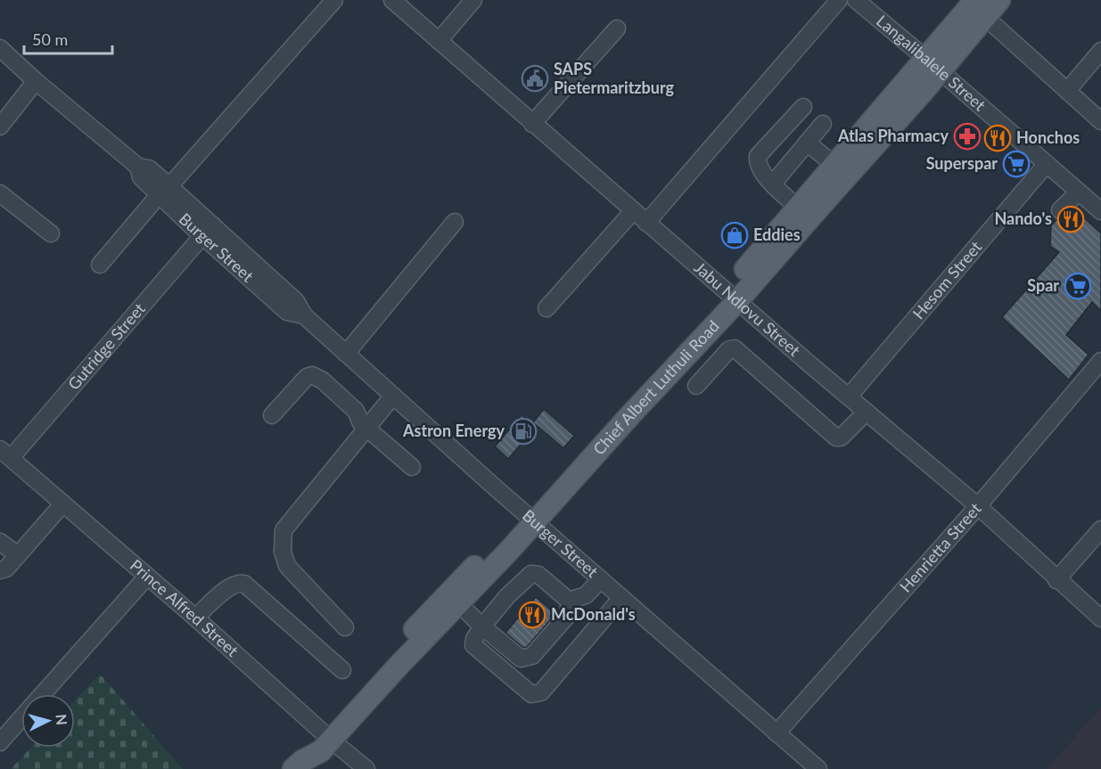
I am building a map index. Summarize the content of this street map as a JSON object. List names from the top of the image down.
{
  "streets": {
    "main road": ["Chief Albert Luthuli Road"],
    "street": [
      "Langalibalele Street",
      "Burger Street",
      "Hesom Street",
      "Jabu Ndlovu Street",
      "Gutridge Street",
      "Henrietta Street",
      "Prince Alfred Street"
    ]
  },
  "crossings": [
    ["Langalibalele Street", "Hesom Street"],
    ["Langalibalele Street", "Chief Albert Luthuli Road"],
    ["Burger Street", "Gutridge Street"],
    ["Burger Street", "Chief Albert Luthuli Road"],
    ["Burger Street", "Henrietta Street"],
    ["Hesom Street", "Jabu Ndlovu Street"],
    ["Jabu Ndlovu Street", "Chief Albert Luthuli Road"],
    ["Jabu Ndlovu Street", "Henrietta Street"],
    ["Gutridge Street", "Prince Alfred Street"],
    ["Chief Albert Luthuli Road", "Prince Alfred Street"]
  ],
  "places": {
    "public building": ["SAPS Pietermaritzburg"],
    "pharmacy": ["Atlas Pharmacy"],
    "restaurant": ["Honchos", "Nando's", "McDonald's"],
    "supermarket": ["Superspar", "Spar"],
    "shop": ["Eddies"],
    "fuel station": ["Astron Energy"]
  },
  "scale_bar": "50 m",
  "north": "right"
}
